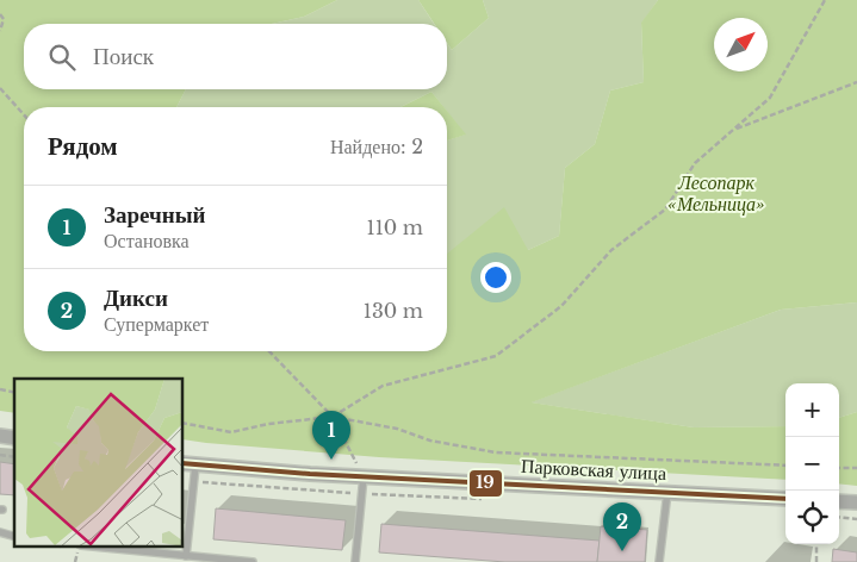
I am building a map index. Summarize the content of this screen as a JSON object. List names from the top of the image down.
{
  "streets": {
    "street": ["Парковская улица"]
  },
  "parks": ["Лесопарк «Мельница»"],
  "lines": ["transit line 19"],
  "north": "top right",
  "page": {
    "search": "Поиск",
    "heading": ["Рядом", "Найдено: 2"],
    "list": [
      {
        "mark": "1",
        "name": "Заречный",
        "note": "Остановка",
        "value": "110 m"
      },
      {
        "mark": "2",
        "name": "Дикси",
        "note": "Супермаркет",
        "value": "130 m"
      }
    ],
    "map_buttons": ["+", "−"],
    "pins": ["1", "2"]
  }
}
